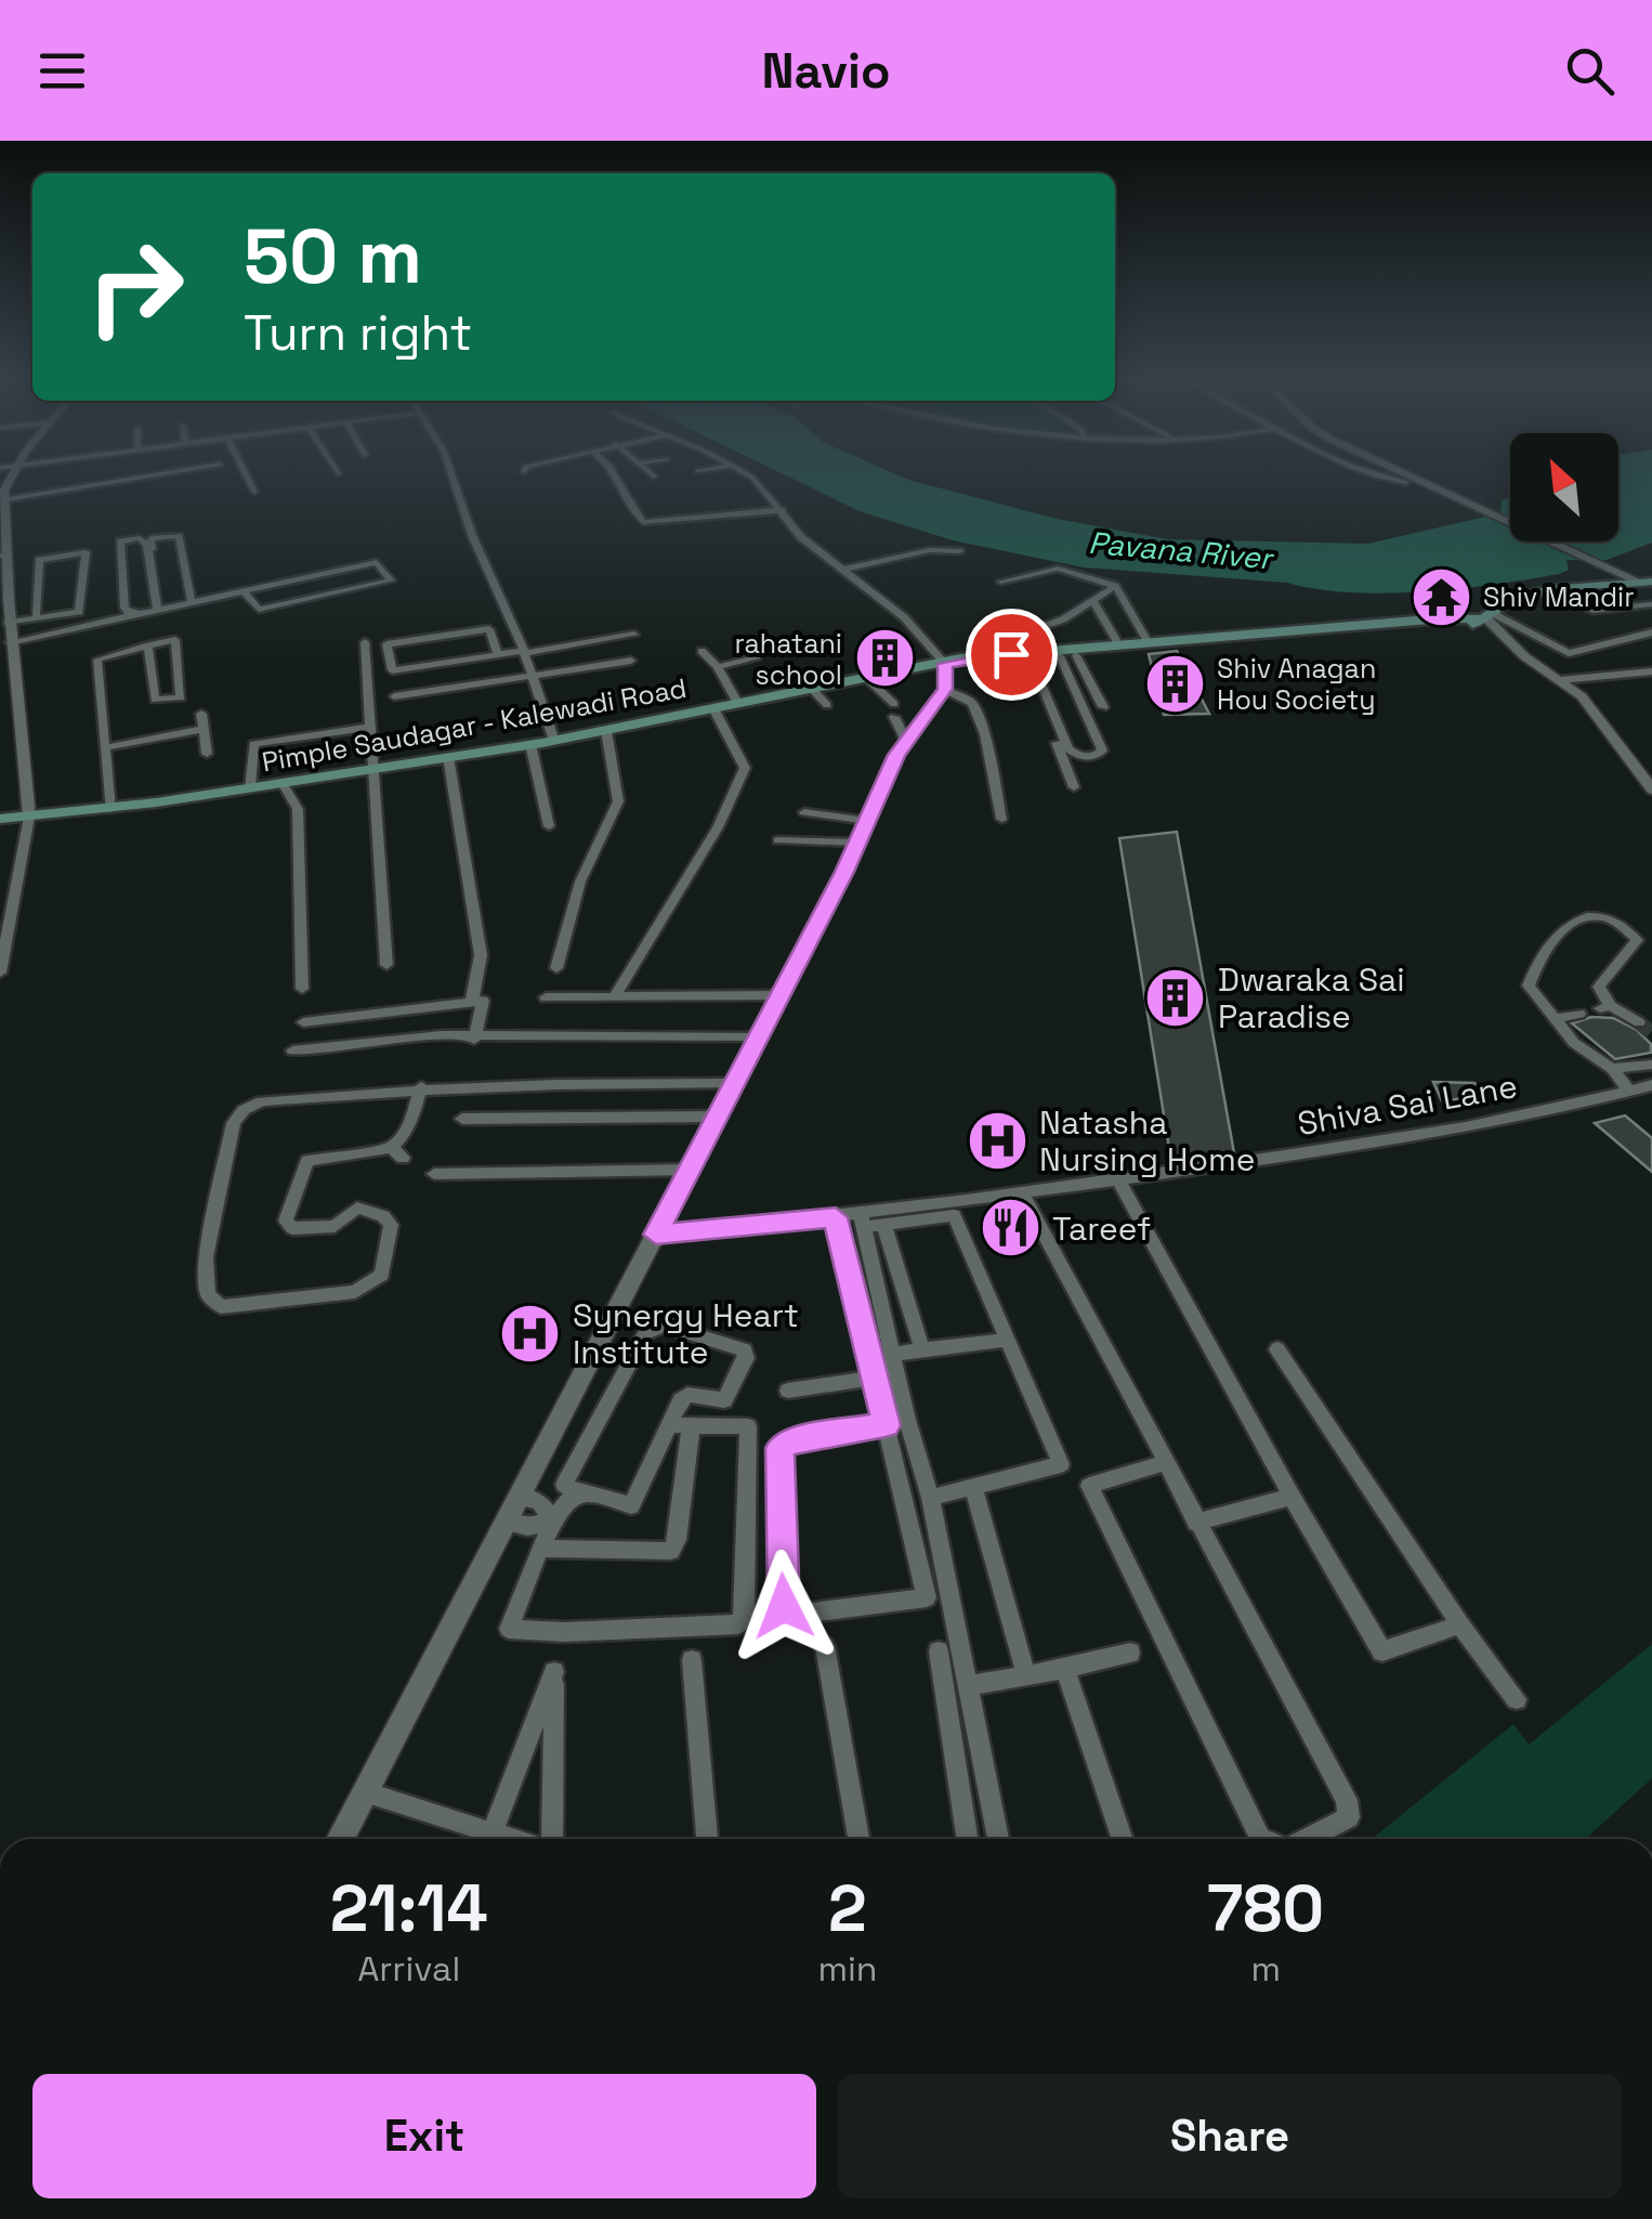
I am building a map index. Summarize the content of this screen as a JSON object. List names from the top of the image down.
{
  "streets": {
    "main road": ["Pimple Saudagar - Kalewadi Road"],
    "street": ["Shiva Sai Lane"]
  },
  "water": ["Pavana River"],
  "places": {
    "temple": ["Shiv Mandir"],
    "building": ["rahatani school", "Shiv Anagan Hou Society", "Dwaraka Sai Paradise"],
    "hospital": ["Natasha Nursing Home", "Synergy Heart Institute"],
    "restaurant": ["Tareef"]
  },
  "north": "top left",
  "page": {
    "header": "Navio",
    "turn": ["50 m", "Turn right"],
    "eta": [
      "21:14",
      "Arrival",
      "2",
      "min",
      "780",
      "m"
    ],
    "buttons": ["Exit", "Share"]
  }
}
